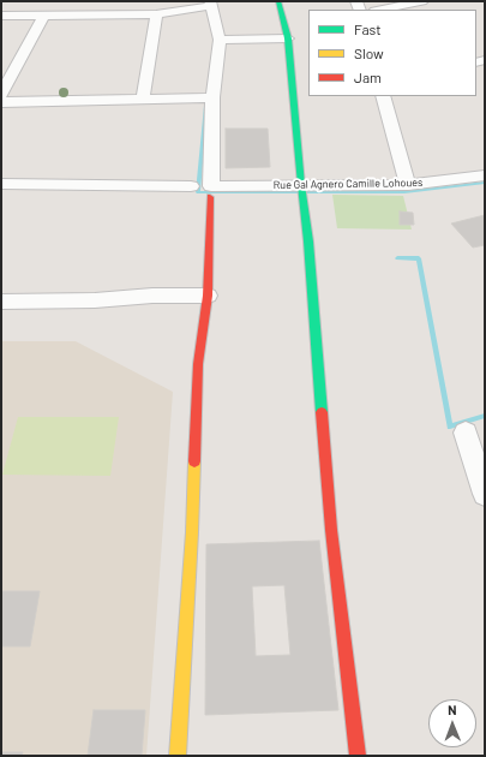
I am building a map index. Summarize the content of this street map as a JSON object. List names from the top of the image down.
{
  "streets": {
    "street": ["Rue Gal Agnero Camille Lohoues"]
  },
  "legend": ["Fast", "Slow", "Jam"],
  "north": "top"
}
